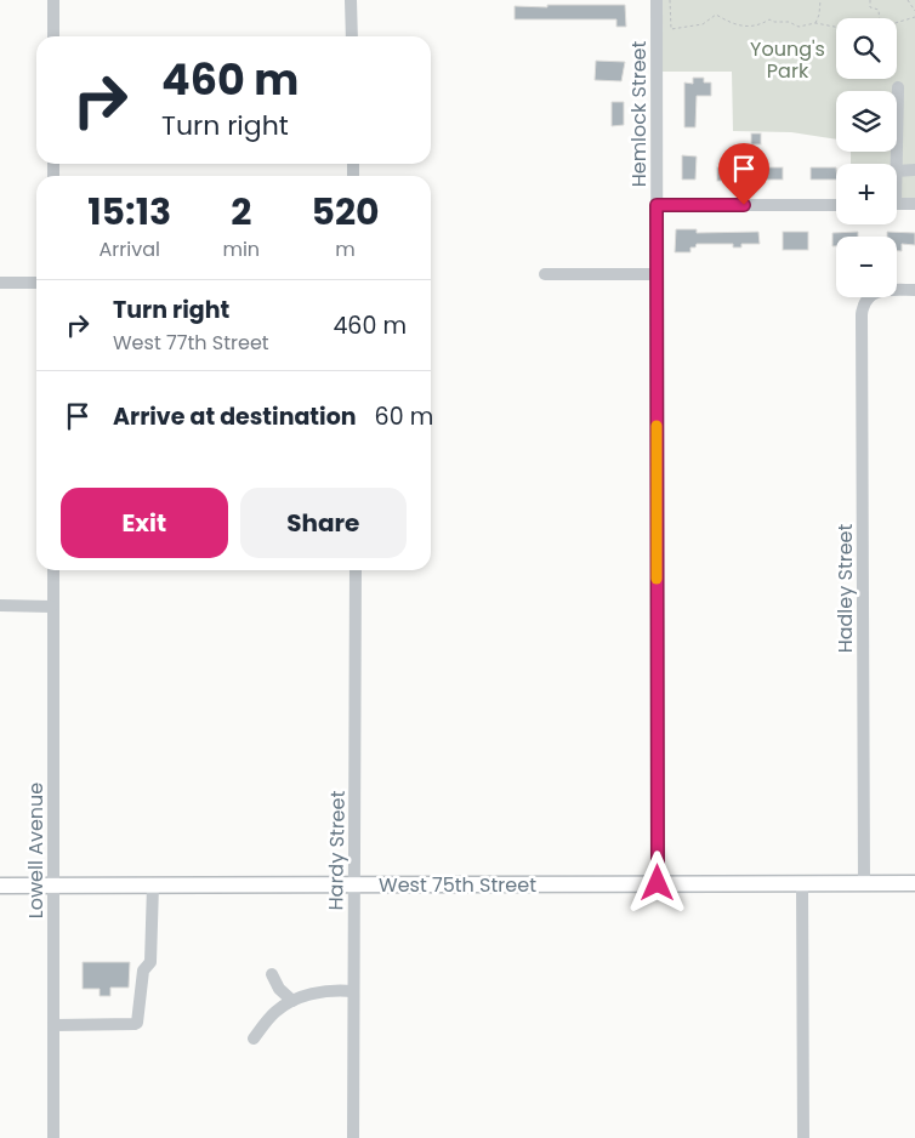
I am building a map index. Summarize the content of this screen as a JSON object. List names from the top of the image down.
{
  "streets": {
    "main road": ["West 75th Street"],
    "street": [
      "Hemlock Street",
      "Hadley Street",
      "Lowell Avenue",
      "Hardy Street"
    ]
  },
  "crossings": [
    ["Hemlock Street", "West 75th Street"],
    ["Hadley Street", "West 75th Street"],
    ["Lowell Avenue", "West 75th Street"],
    ["Hardy Street", "West 75th Street"]
  ],
  "parks": ["Young's Park"],
  "page": {
    "map_buttons": ["+", "−"],
    "turn": ["460 m", "Turn right"],
    "eta": [
      "15:13",
      "Arrival",
      "2",
      "min",
      "520",
      "m"
    ],
    "list": [
      {
        "name": "Turn right",
        "note": "West 77th Street",
        "value": "460 m"
      },
      {
        "name": "Arrive at destination",
        "value": "60 m"
      }
    ],
    "buttons": ["Exit", "Share"]
  }
}
